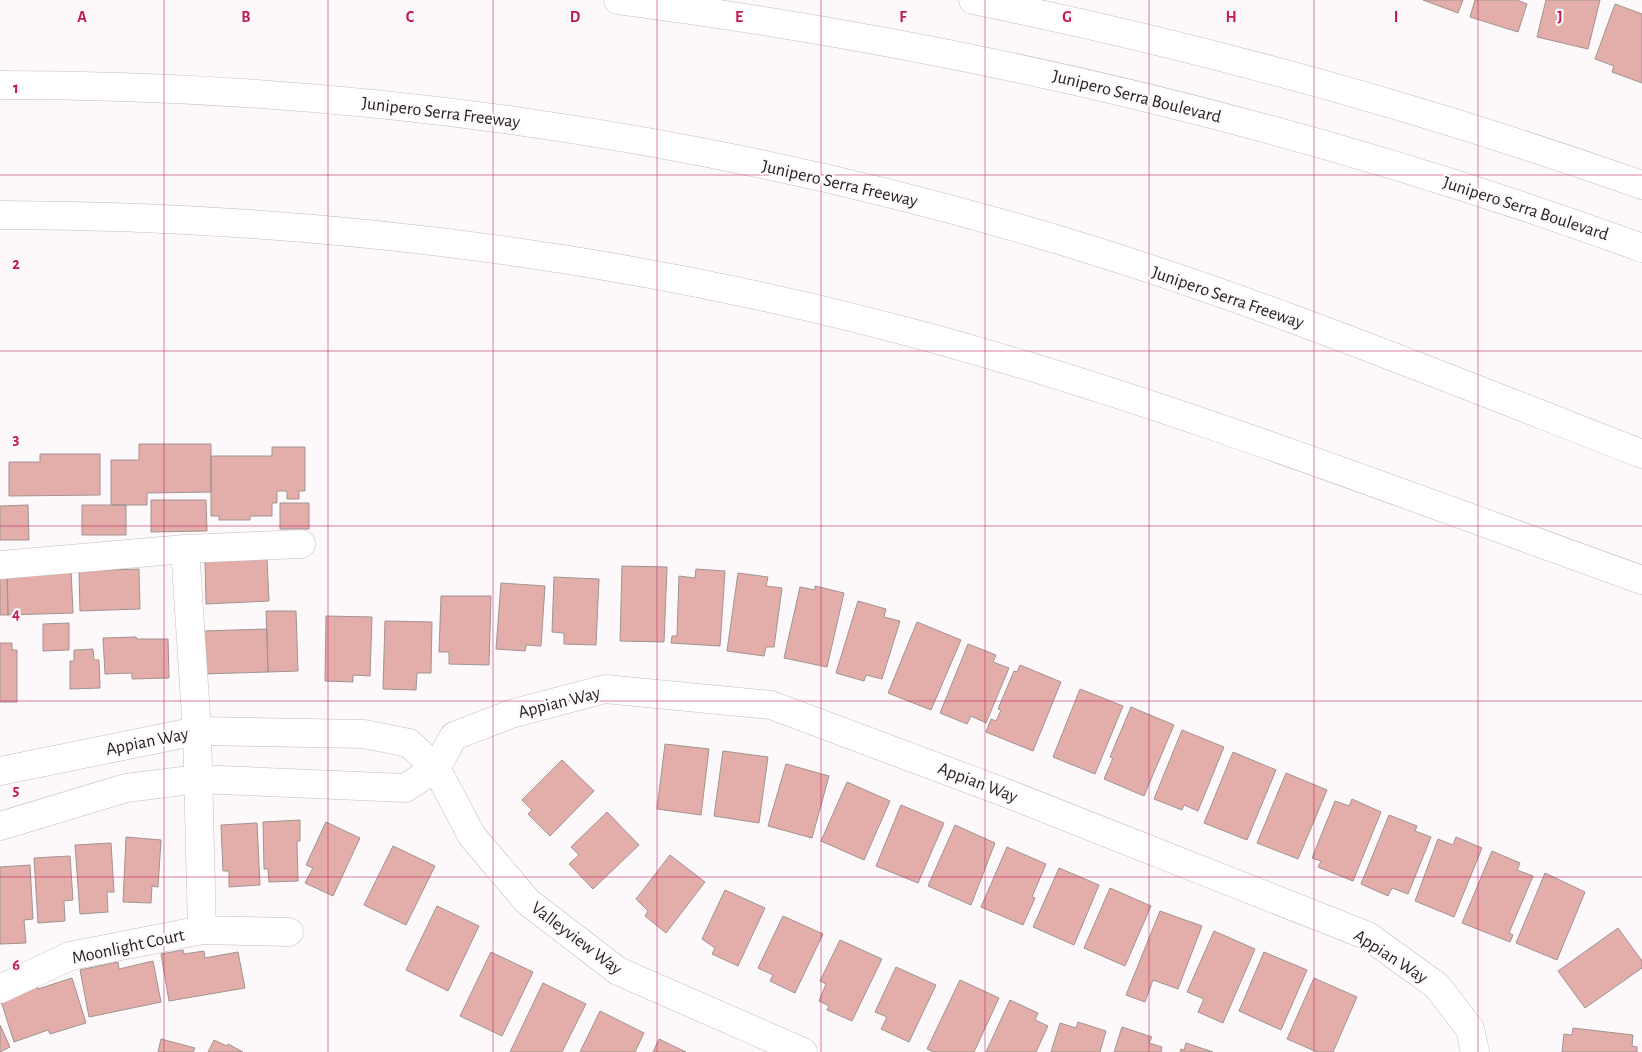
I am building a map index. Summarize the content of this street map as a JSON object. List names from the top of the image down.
{
  "streets": {
    "main road": [
      "Junipero Serra Boulevard",
      "Junipero Serra Freeway",
      "Appian Way",
      "Valleyview Way",
      "Moonlight Court"
    ]
  },
  "crossings": [
    ["Appian Way", "Valleyview Way"],
    ["Appian Way", "Moonlight Court"]
  ],
  "grid": {
    "columns": [
      "A",
      "B",
      "C",
      "D",
      "E",
      "F",
      "G",
      "H",
      "I",
      "J"
    ],
    "rows": [
      "1",
      "2",
      "3",
      "4",
      "5",
      "6"
    ]
  }
}
